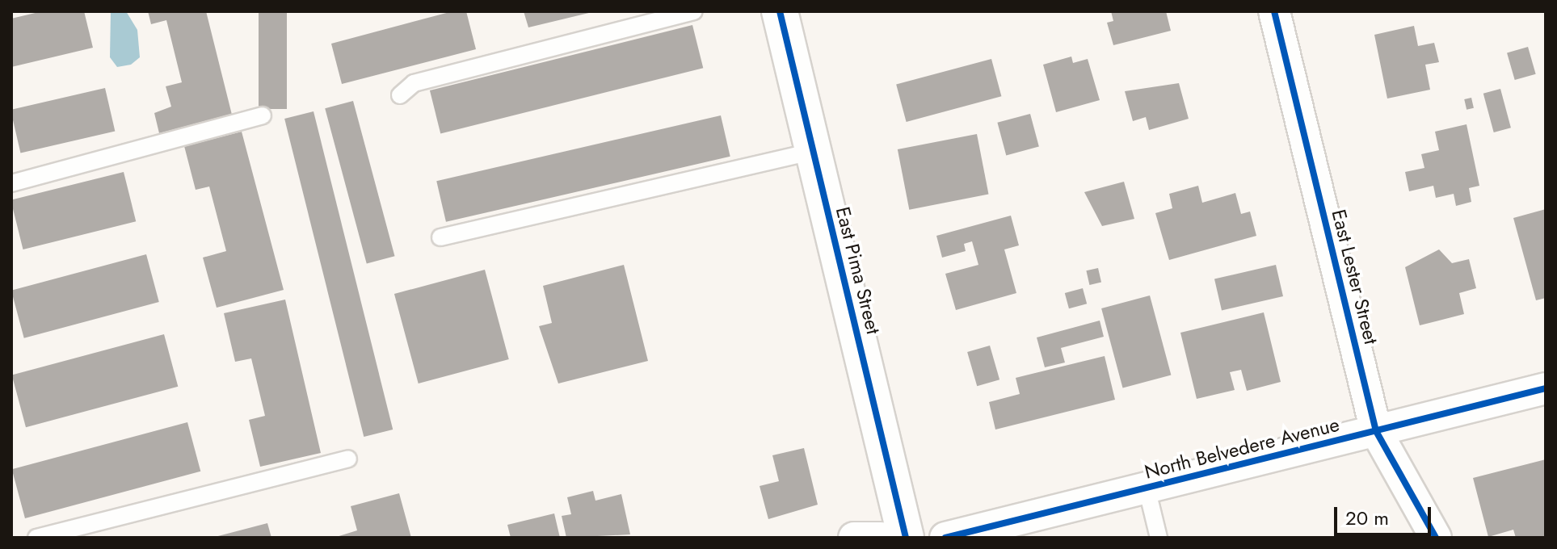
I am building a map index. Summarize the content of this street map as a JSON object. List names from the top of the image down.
{
  "streets": {
    "street": ["East Pima Street", "East Lester Street", "North Belvedere Avenue"]
  },
  "crossings": [
    ["East Lester Street", "North Belvedere Avenue"]
  ],
  "scale_bar": "20 m"
}
